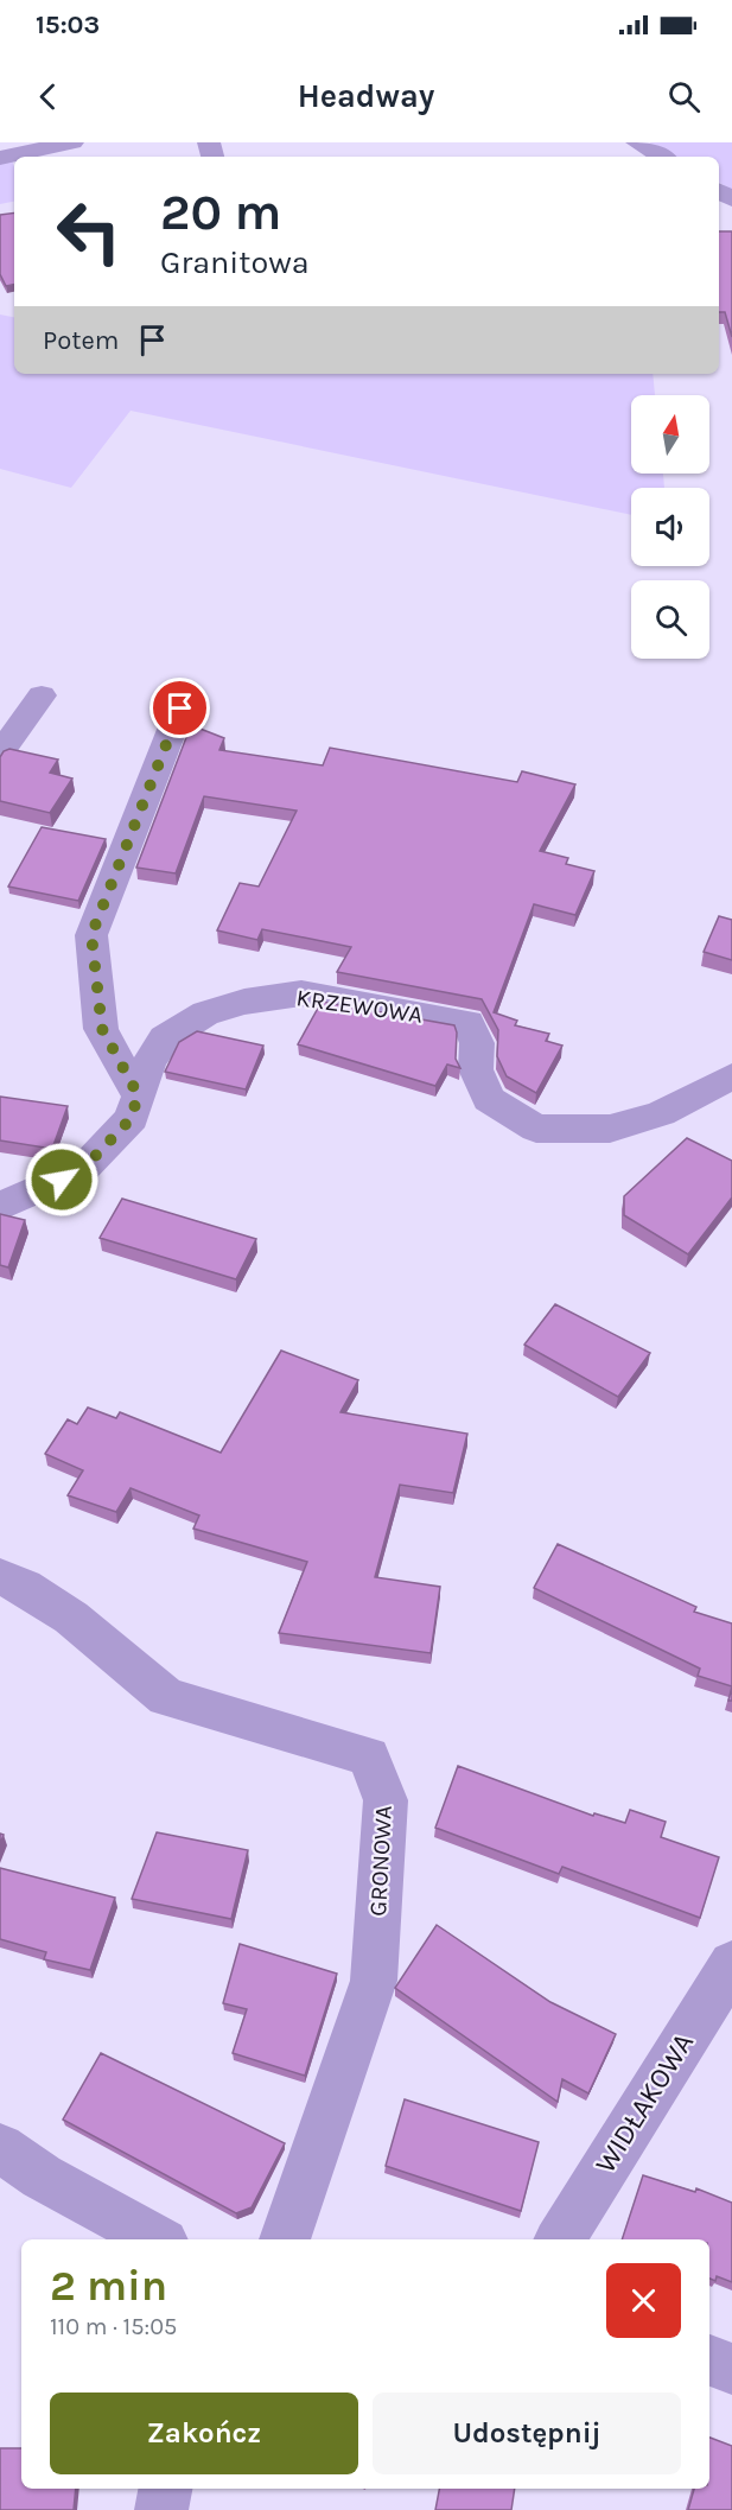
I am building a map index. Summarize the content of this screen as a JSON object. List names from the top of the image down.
{
  "streets": {
    "street": ["KRZEWOWA", "GRONOWA", "WIDŁAKOWA"]
  },
  "north": "top",
  "page": {
    "status": "15:03",
    "header": "Headway",
    "turn": ["20 m", "Granitowa"],
    "then": "Potem",
    "heading": ["2 min", "110 m · 15:05"],
    "buttons": ["Zakończ", "Udostępnij"]
  }
}
